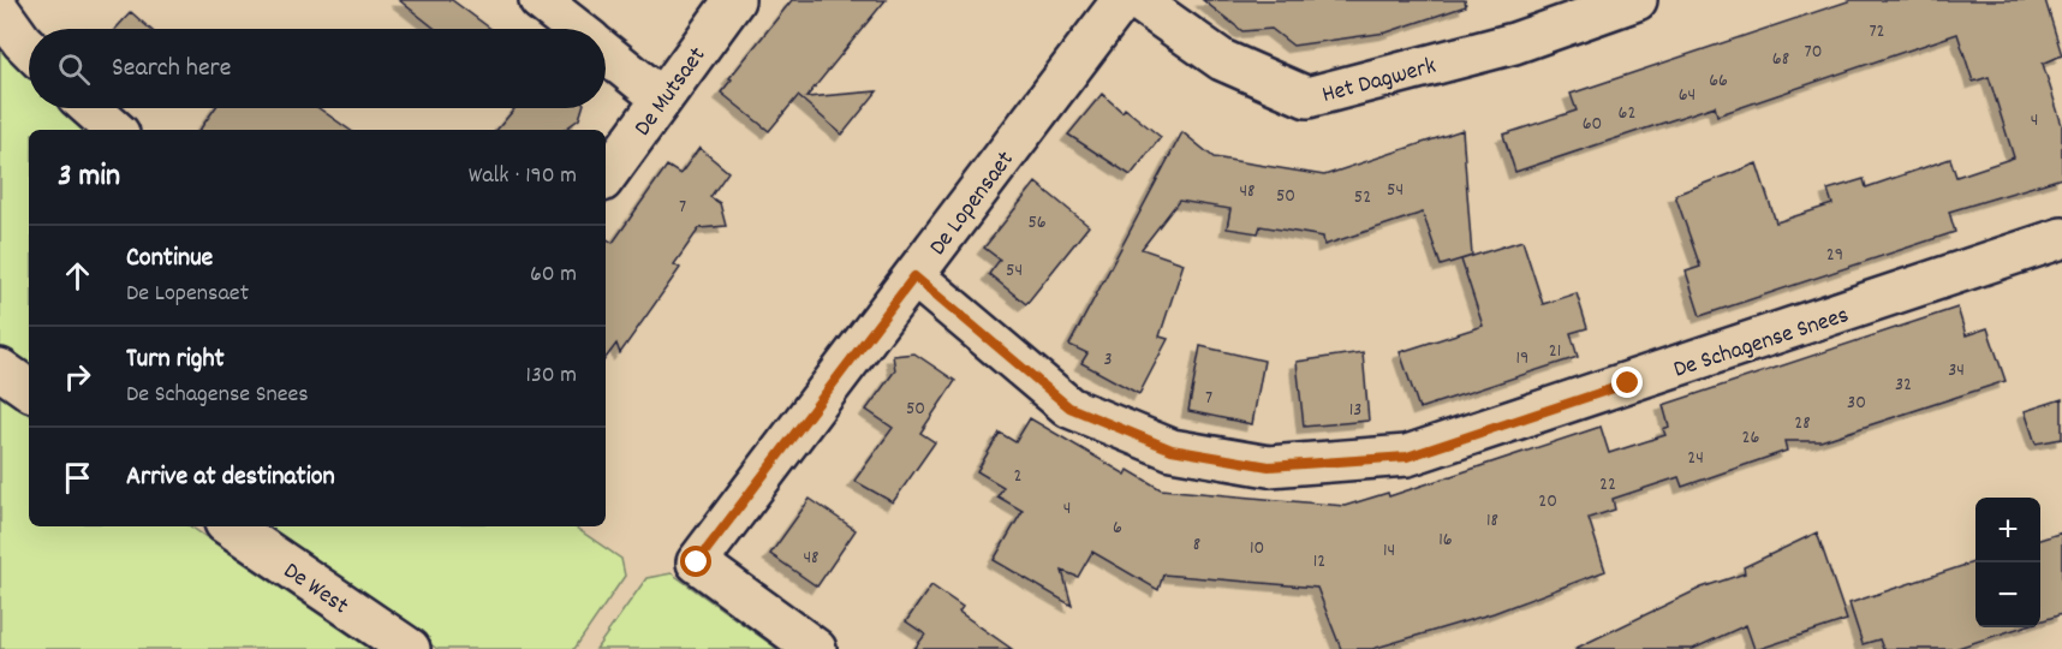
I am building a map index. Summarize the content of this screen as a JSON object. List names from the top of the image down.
{
  "streets": {
    "street": [
      "Het Dagwerk",
      "De Mutsaet",
      "De Lopensaet",
      "De Schagense Snees",
      "De West"
    ]
  },
  "crossings": [
    ["De Lopensaet", "De Schagense Snees"]
  ],
  "house_numbers": [
    "72",
    "70",
    "68",
    "66",
    "64",
    "62",
    "4",
    "60",
    "54",
    "48",
    "50",
    "52",
    "7",
    "56",
    "29",
    "54",
    "21",
    "19",
    "3",
    "34",
    "32",
    "7",
    "30",
    "50",
    "13",
    "28",
    "26",
    "24",
    "2",
    "22",
    "20",
    "4",
    "18",
    "6",
    "16",
    "8",
    "10",
    "14",
    "48",
    "12"
  ],
  "page": {
    "search": "Search here",
    "heading": ["3 min", "Walk · 190 m"],
    "list": [
      ["Continue", "De Lopensaet", "60 m"],
      ["Turn right", "De Schagense Snees", "130 m"],
      "Arrive at destination"
    ],
    "map_buttons": ["+", "−"]
  }
}
